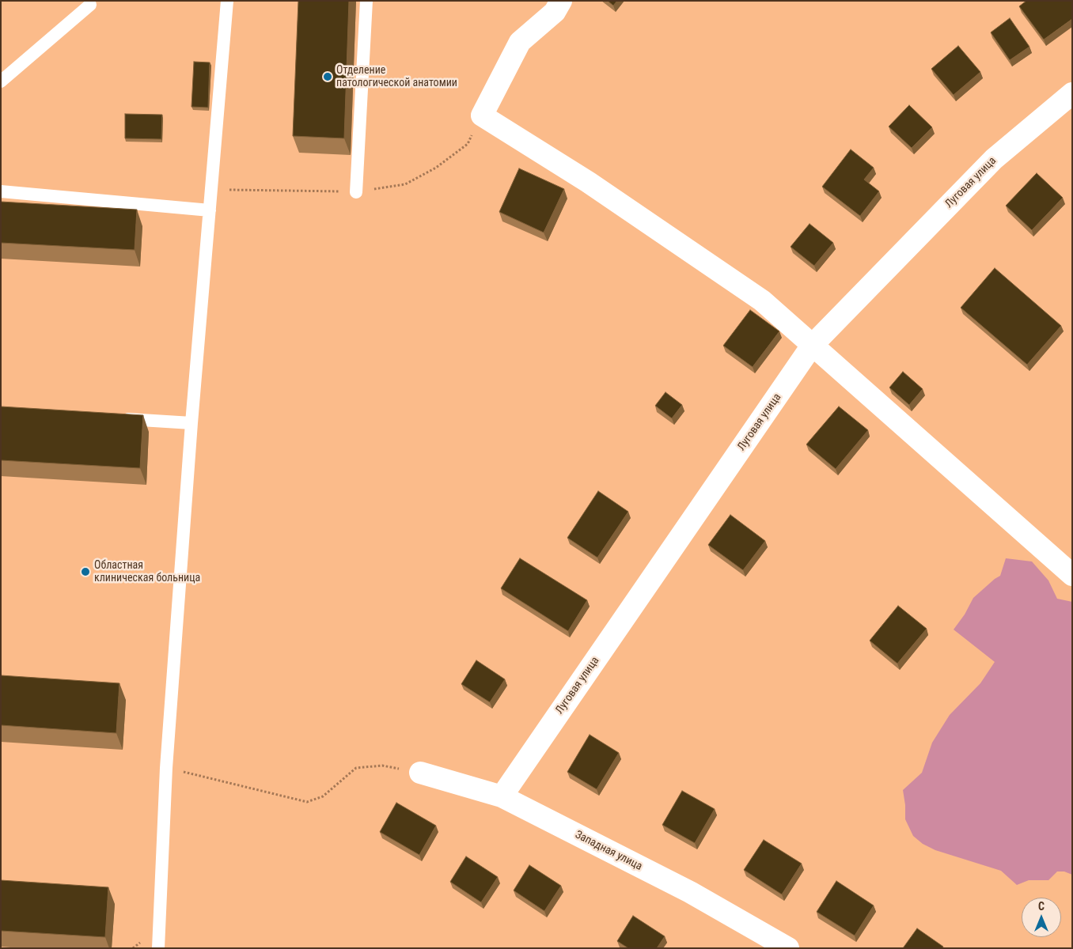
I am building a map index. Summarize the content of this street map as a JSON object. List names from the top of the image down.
{
  "streets": {
    "street": ["Луговая улица", "Западная улица"]
  },
  "crossings": [
    ["Луговая улица", "Западная улица"]
  ],
  "places": ["Отделение патологической анатомии", "Областная клиническая больница"],
  "north": "top"
}
